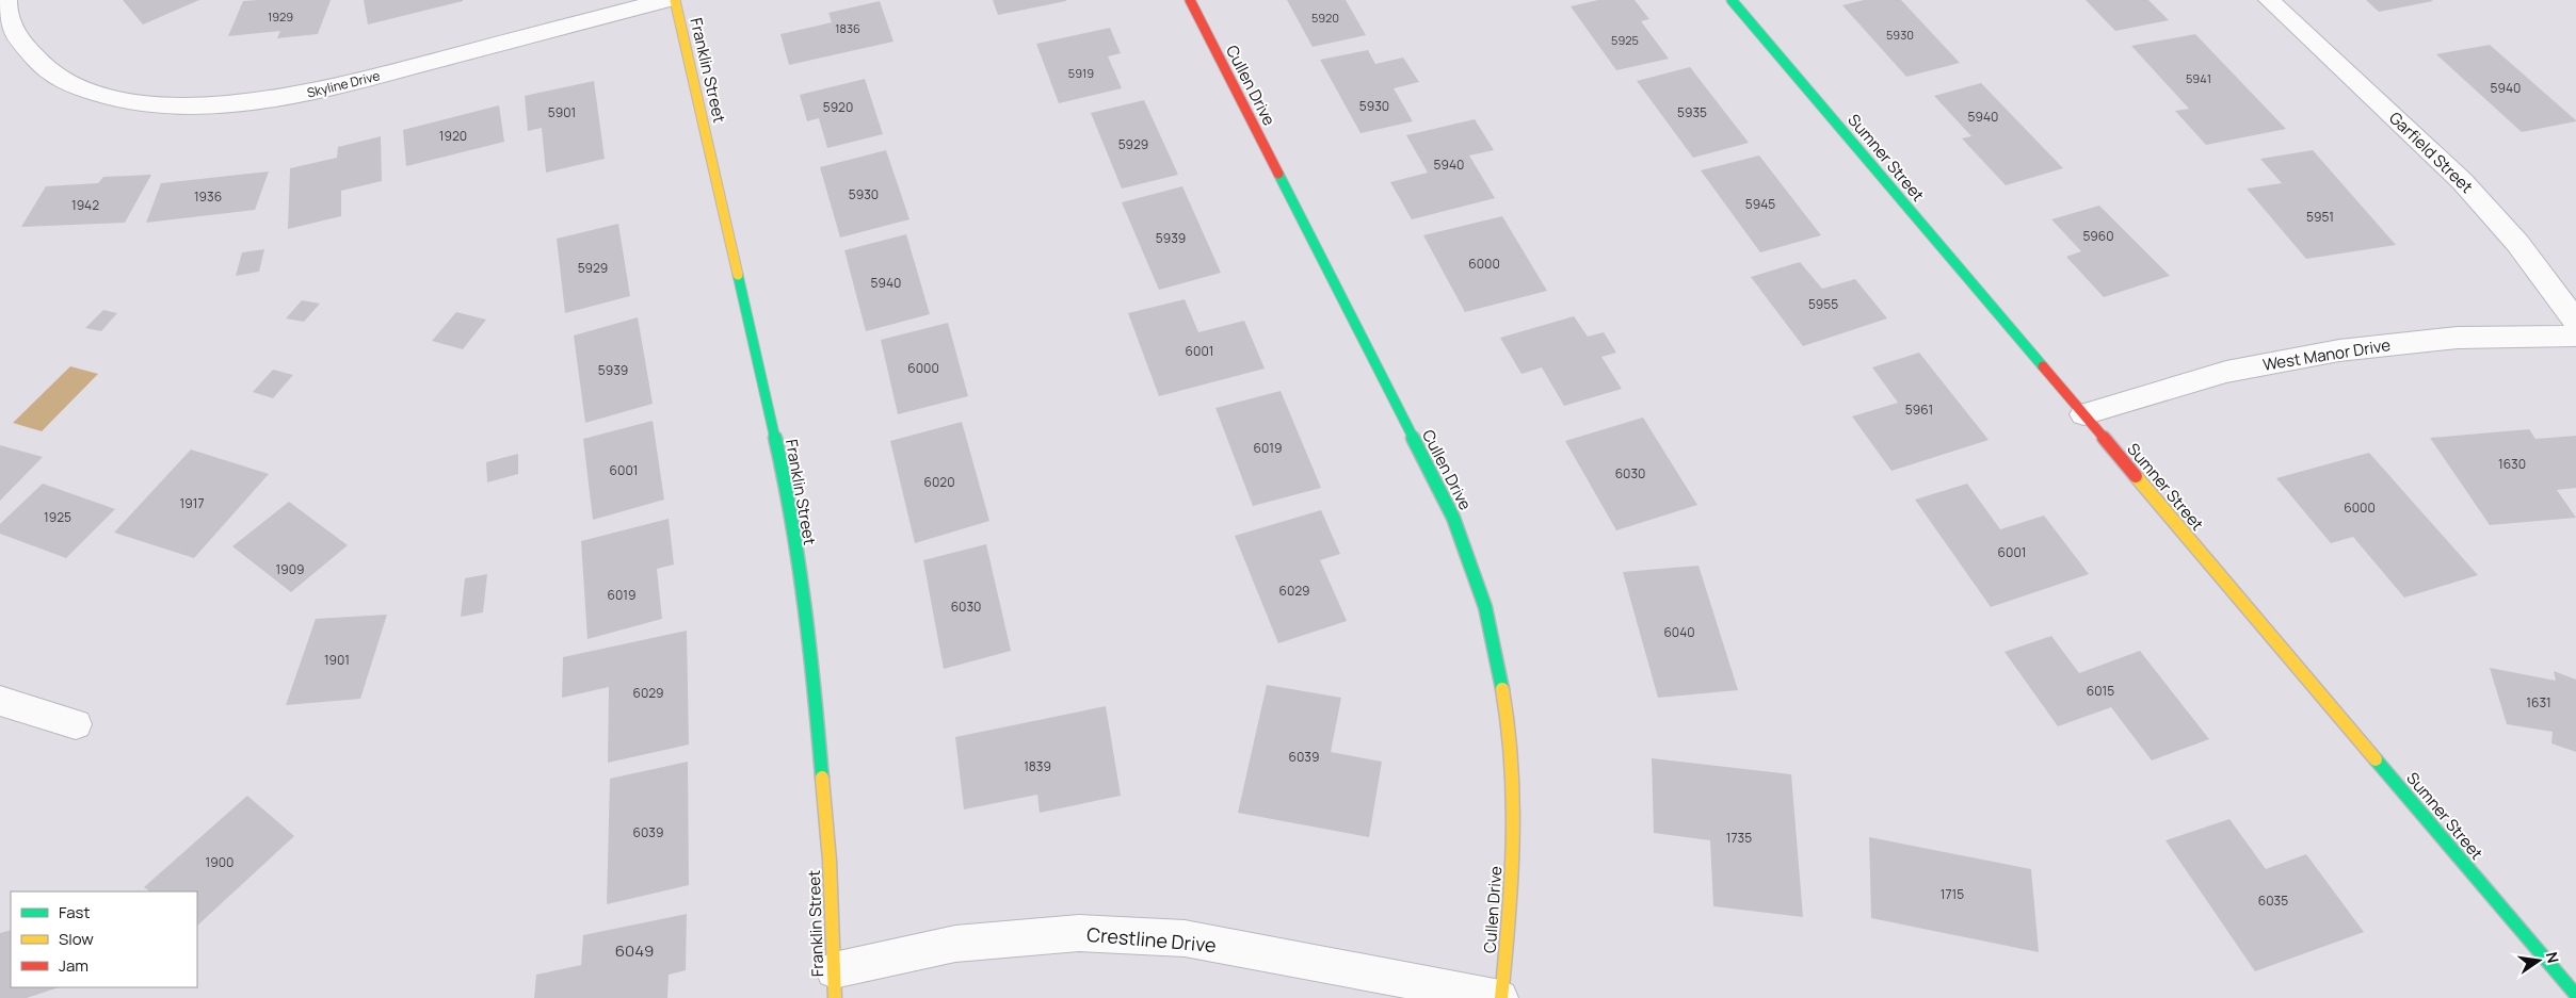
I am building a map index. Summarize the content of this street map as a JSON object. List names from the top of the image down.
{
  "streets": {
    "street": [
      "Franklin Street",
      "Skyline Drive",
      "Cullen Drive",
      "Garfield Street",
      "Sumner Street",
      "West Manor Drive",
      "Crestline Drive"
    ]
  },
  "crossings": [
    ["Franklin Street", "Crestline Drive"],
    ["Cullen Drive", "Crestline Drive"],
    ["Sumner Street", "West Manor Drive"]
  ],
  "house_numbers": [
    "1929",
    "5920",
    "1836",
    "5930",
    "5925",
    "5919",
    "5941",
    "5940",
    "5930",
    "5920",
    "5901",
    "5935",
    "5940",
    "1920",
    "5929",
    "5940",
    "5930",
    "1936",
    "5945",
    "1942",
    "5951",
    "5960",
    "5939",
    "6000",
    "5929",
    "5940",
    "5955",
    "6001",
    "6000",
    "5939",
    "5961",
    "6019",
    "1630",
    "6001",
    "6030",
    "6020",
    "1917",
    "6000",
    "1925",
    "6001",
    "1909",
    "6029",
    "6019",
    "6030",
    "6040",
    "1901",
    "6015",
    "6029",
    "1631",
    "6039",
    "1839",
    "6039",
    "1735",
    "1900",
    "1715",
    "6035",
    "6049"
  ],
  "legend": ["Fast", "Slow", "Jam"],
  "north": "right"
}
